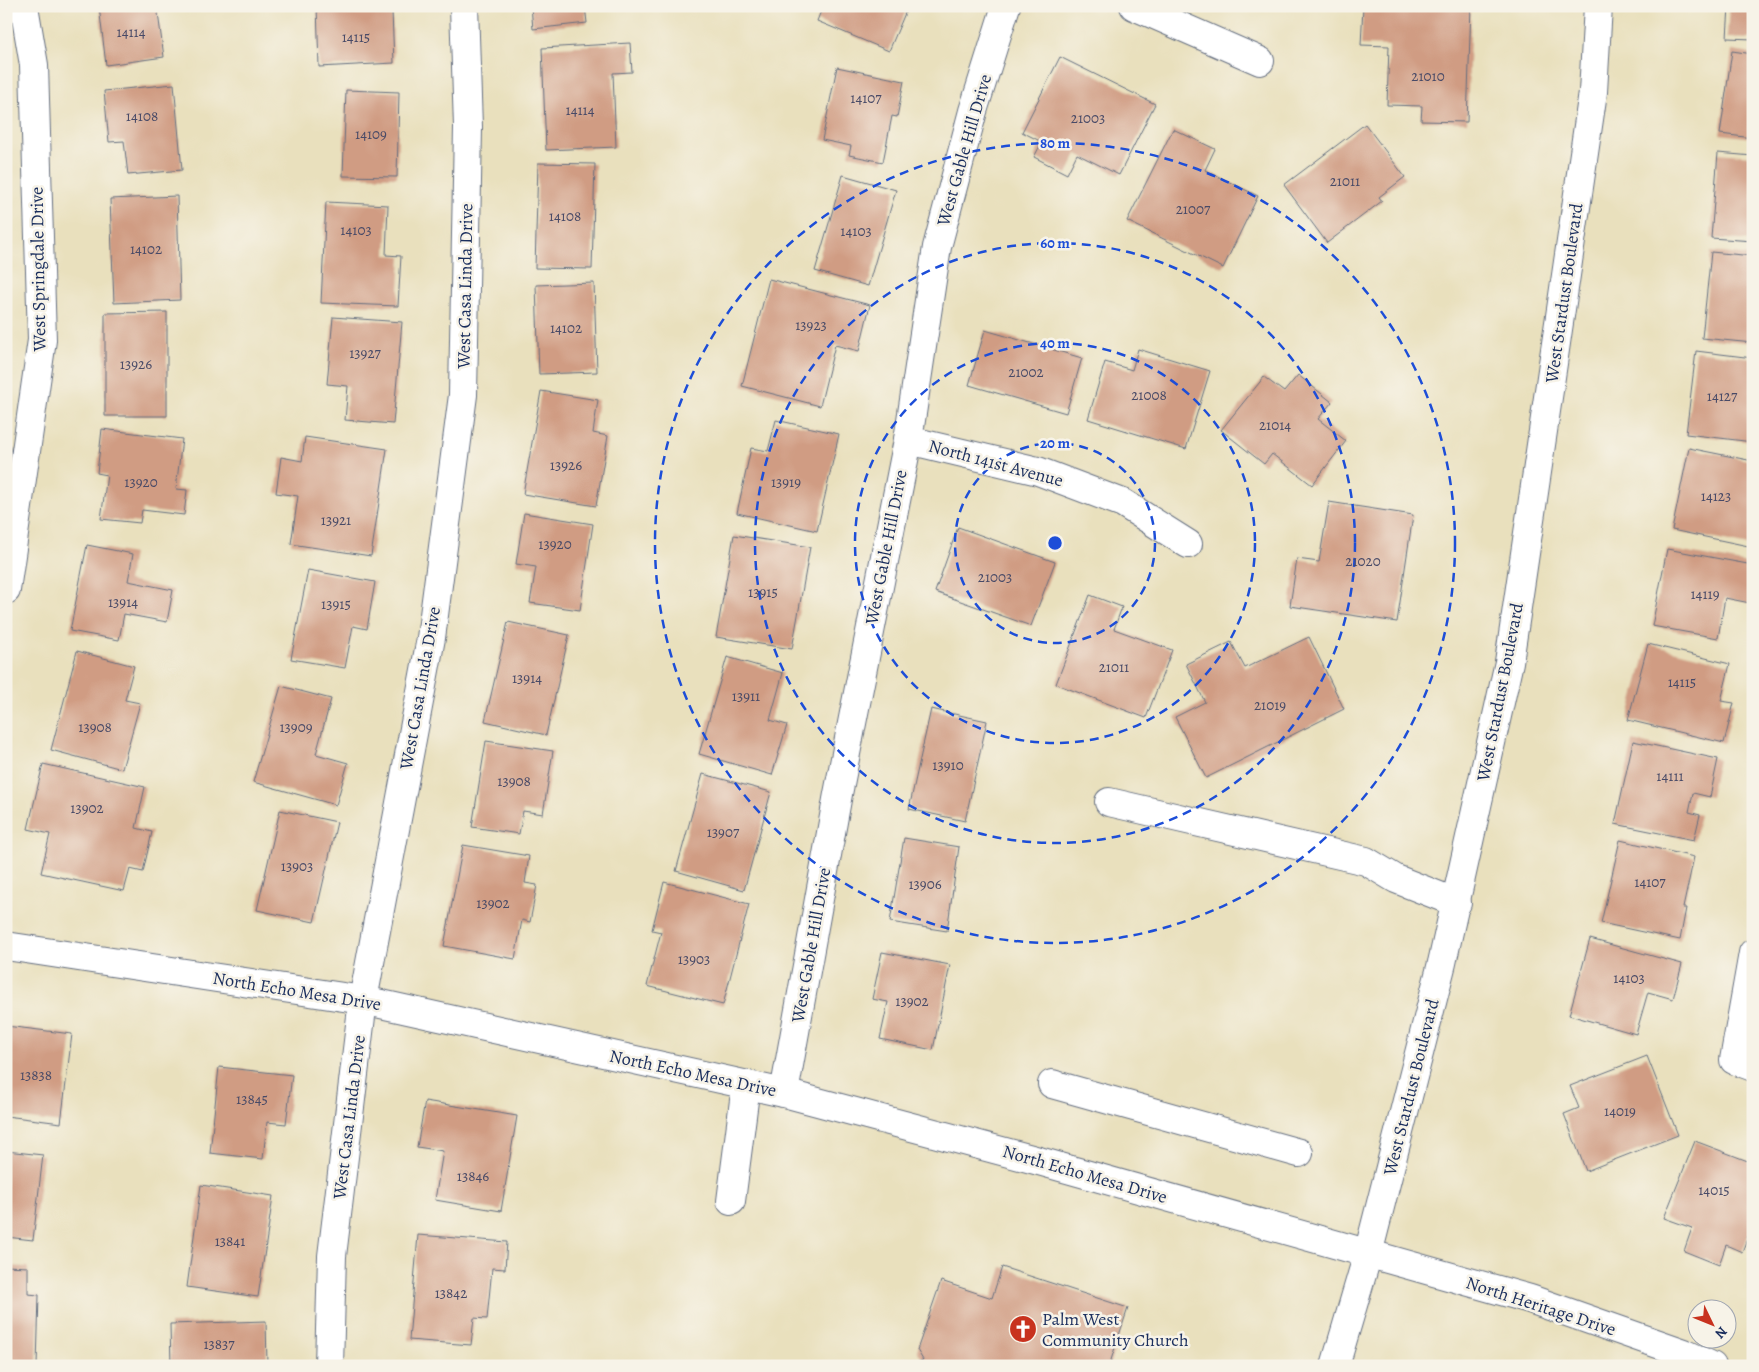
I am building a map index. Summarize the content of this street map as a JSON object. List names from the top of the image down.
{
  "streets": {
    "street": [
      "West Gable Hill Drive",
      "West Springdale Drive",
      "West Casa Linda Drive",
      "West Stardust Boulevard",
      "North 141st Avenue",
      "North Echo Mesa Drive",
      "North Heritage Drive"
    ]
  },
  "crossings": [
    ["West Gable Hill Drive", "North 141st Avenue"],
    ["West Gable Hill Drive", "North Echo Mesa Drive"],
    ["West Casa Linda Drive", "North Echo Mesa Drive"],
    ["West Stardust Boulevard", "North Echo Mesa Drive"],
    ["West Stardust Boulevard", "North Heritage Drive"],
    ["North Echo Mesa Drive", "North Heritage Drive"]
  ],
  "places": {
    "church": ["Palm West Community Church"]
  },
  "house_numbers": [
    "14114",
    "14115",
    "21010",
    "14107",
    "14114",
    "14108",
    "21003",
    "14109",
    "21011",
    "21007",
    "14108",
    "14103",
    "14103",
    "14102",
    "13923",
    "14102",
    "13927",
    "13926",
    "21002",
    "21008",
    "14127",
    "21014",
    "13926",
    "13920",
    "13919",
    "14123",
    "13921",
    "13920",
    "21020",
    "21003",
    "13915",
    "14119",
    "13914",
    "13915",
    "21011",
    "13914",
    "14115",
    "13911",
    "21019",
    "13908",
    "13909",
    "13910",
    "14111",
    "13908",
    "13902",
    "13907",
    "13903",
    "14107",
    "13906",
    "13902",
    "13903",
    "14103",
    "13902",
    "13838",
    "13845",
    "14019",
    "13846",
    "14015",
    "13841",
    "13842",
    "13837"
  ],
  "north": "bottom right",
  "rings": [
    "80 m",
    "60 m",
    "40 m",
    "20 m"
  ]
}
